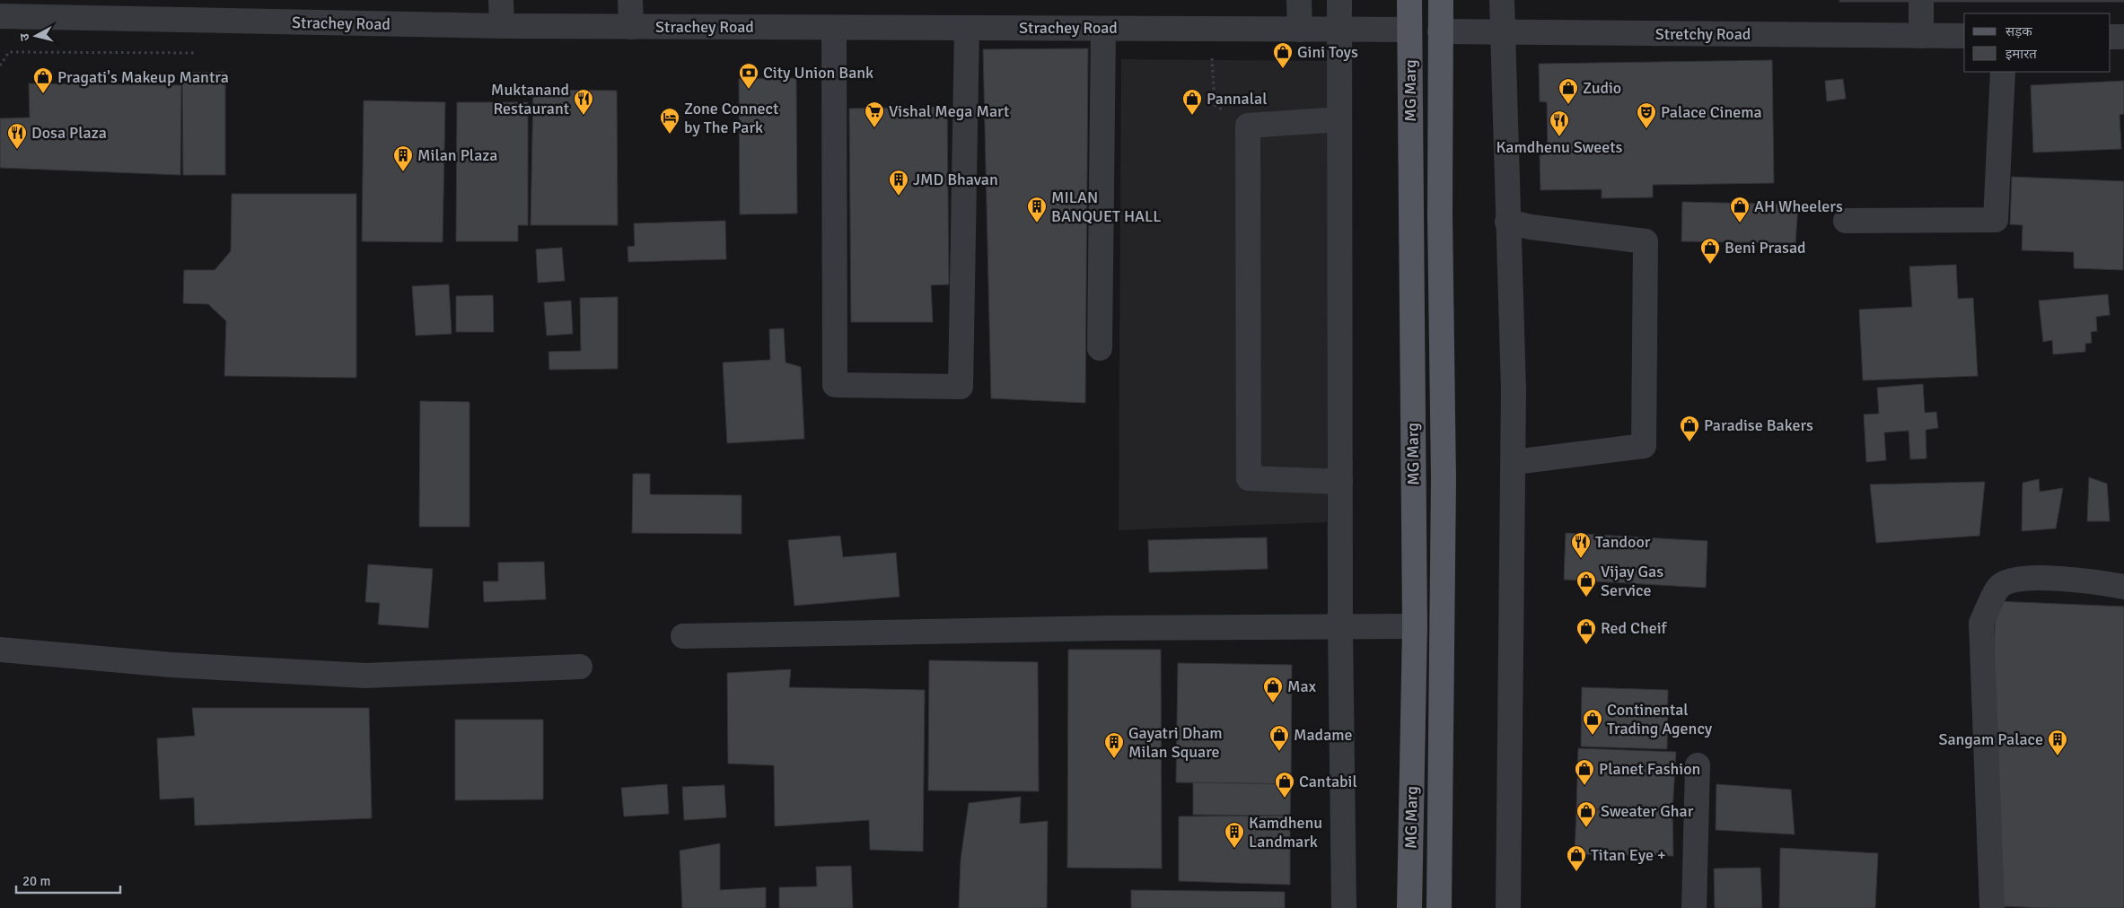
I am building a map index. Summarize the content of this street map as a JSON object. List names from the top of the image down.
{
  "streets": {
    "main road": ["MG Marg"],
    "street": ["Strachey Road", "Stretchy Road"]
  },
  "crossings": [
    ["Strachey Road", "MG Marg"],
    ["Stretchy Road", "MG Marg"]
  ],
  "places": {
    "shop": [
      "Gini Toys",
      "Pragati's Makeup Mantra",
      "Zudio",
      "Pannalal",
      "AH Wheelers",
      "Beni Prasad",
      "Paradise Bakers",
      "Vijay Gas Service",
      "Red Cheif",
      "Max",
      "Continental Trading Agency",
      "Madame",
      "Planet Fashion",
      "Cantabil",
      "Sweater Ghar",
      "Titan Eye +"
    ],
    "bank": ["City Union Bank"],
    "restaurant": [
      "Muktanand Restaurant",
      "Kamdhenu Sweets",
      "Dosa Plaza",
      "Tandoor"
    ],
    "supermarket": ["Vishal Mega Mart"],
    "theatre": ["Palace Cinema"],
    "hotel": ["Zone Connect by The Park"],
    "building": [
      "Milan Plaza",
      "JMD Bhavan",
      "MILAN BANQUET HALL",
      "Sangam Palace",
      "Gayatri Dham Milan Square",
      "Kamdhenu Landmark"
    ]
  },
  "legend": ["सड़क", "इमारत"],
  "scale_bar": "20 m",
  "north": "left"
}
